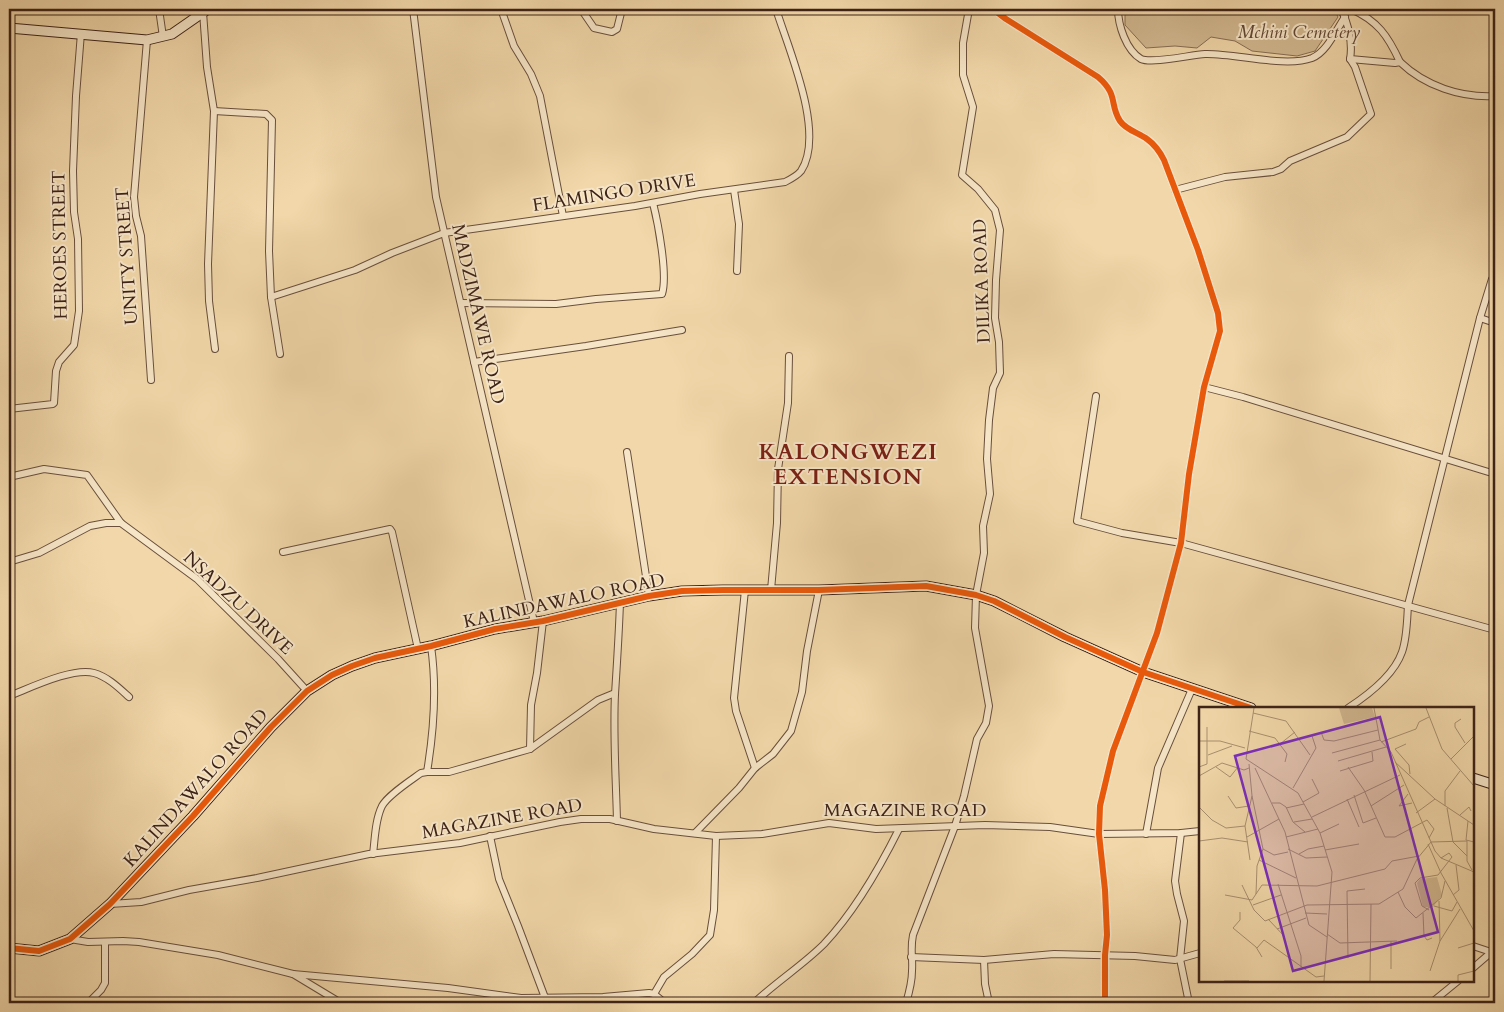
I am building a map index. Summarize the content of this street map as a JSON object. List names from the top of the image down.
{
  "streets": {
    "street": [
      "FLAMINGO DRIVE",
      "HEROES STREET",
      "UNITY STREET",
      "DILIKA ROAD",
      "MADZIMAWE ROAD",
      "KALINDAWALO ROAD",
      "NSADZU DRIVE",
      "MAGAZINE ROAD"
    ]
  },
  "crossings": [
    ["FLAMINGO DRIVE", "MADZIMAWE ROAD"],
    ["DILIKA ROAD", "KALINDAWALO ROAD"],
    ["MADZIMAWE ROAD", "KALINDAWALO ROAD"],
    ["KALINDAWALO ROAD", "NSADZU DRIVE"],
    ["KALINDAWALO ROAD", "MAGAZINE ROAD"]
  ],
  "districts": ["KALONGWEZI EXTENSION"],
  "parks": ["Mchini Cemetery"]
}
